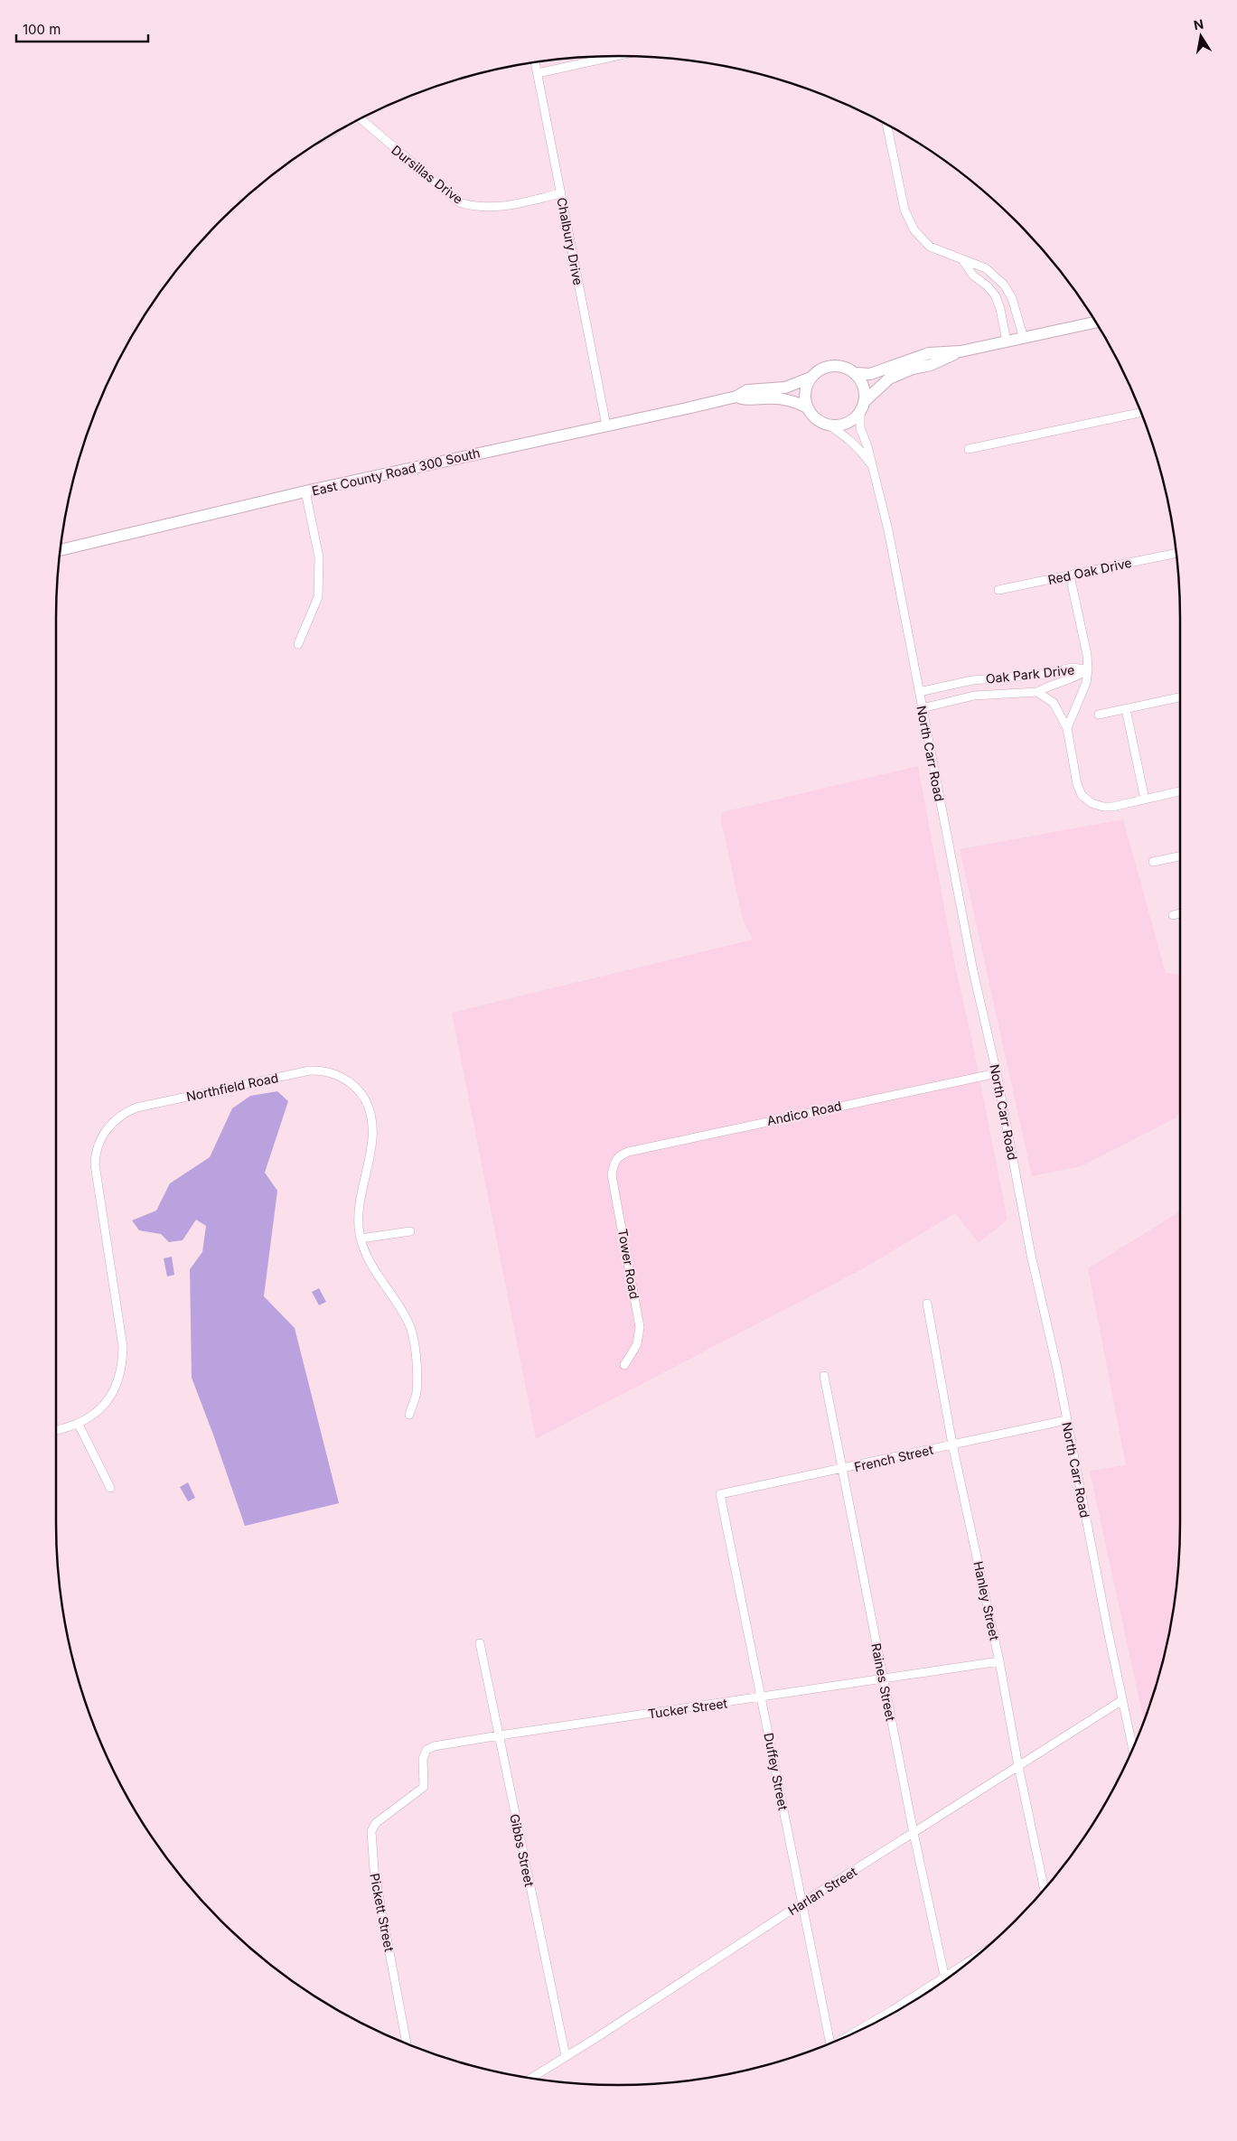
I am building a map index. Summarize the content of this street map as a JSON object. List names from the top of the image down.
{
  "streets": {
    "street": [
      "Dursillas Drive",
      "Chalbury Drive",
      "East County Road 300 South",
      "Red Oak Drive",
      "Oak Park Drive",
      "North Carr Road",
      "Northfield Road",
      "Andico Road",
      "Tower Road",
      "French Street",
      "Hanley Street",
      "Raines Street",
      "Tucker Street",
      "Duffey Street",
      "Gibbs Street",
      "Harlan Street",
      "Pickett Street"
    ]
  },
  "crossings": [
    ["Dursillas Drive", "Chalbury Drive"],
    ["Chalbury Drive", "East County Road 300 South"],
    ["East County Road 300 South", "North Carr Road"],
    ["Oak Park Drive", "North Carr Road"],
    ["North Carr Road", "Andico Road"],
    ["North Carr Road", "French Street"],
    ["North Carr Road", "Harlan Street"],
    ["Andico Road", "Tower Road"],
    ["French Street", "Hanley Street"],
    ["French Street", "Raines Street"],
    ["French Street", "Duffey Street"],
    ["Hanley Street", "Tucker Street"],
    ["Hanley Street", "Harlan Street"],
    ["Raines Street", "Tucker Street"],
    ["Raines Street", "Harlan Street"],
    ["Tucker Street", "Duffey Street"],
    ["Tucker Street", "Gibbs Street"],
    ["Tucker Street", "Pickett Street"],
    ["Duffey Street", "Harlan Street"],
    ["Gibbs Street", "Harlan Street"]
  ],
  "scale_bar": "100 m",
  "north": "top"
}
